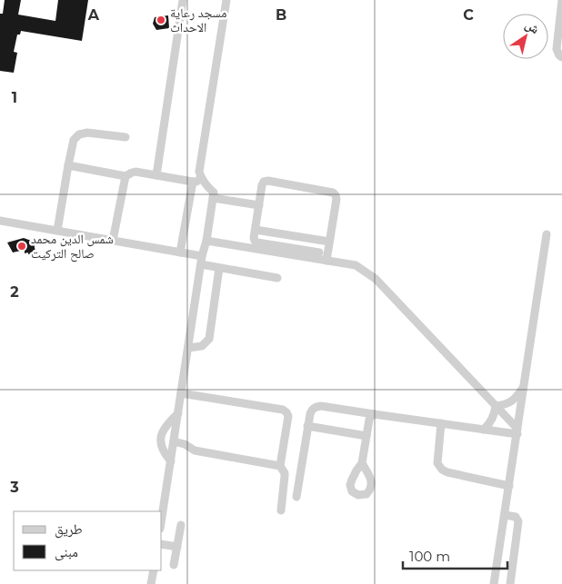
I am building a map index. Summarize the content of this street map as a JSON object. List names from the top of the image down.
{
  "places": ["مسجد رعاية الاحداث", "شمس الدين محمد صالح التركيت"],
  "legend": ["طريق", "مبنى"],
  "scale_bar": "100 m",
  "north": "top right",
  "grid": {
    "columns": ["A", "B", "C"],
    "rows": ["1", "2", "3"]
  }
}
